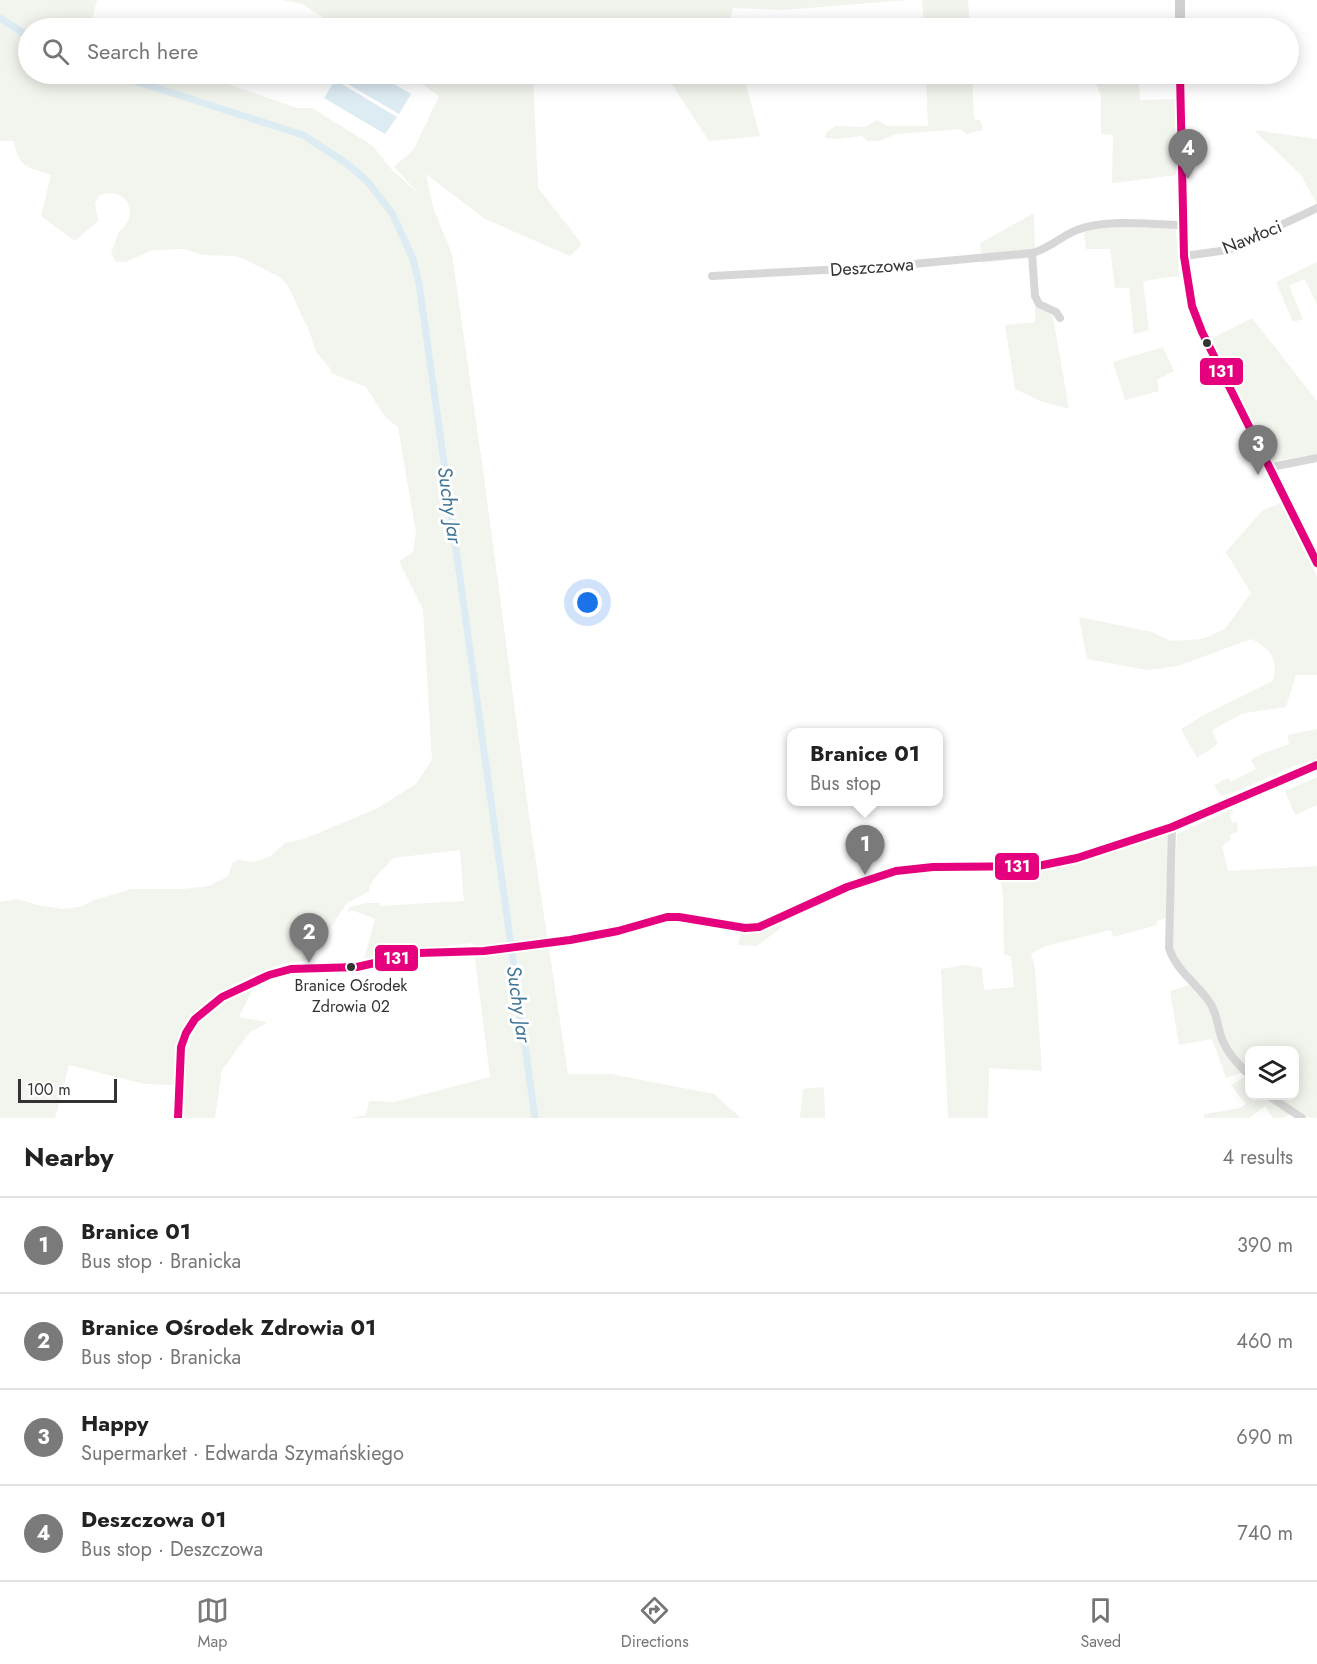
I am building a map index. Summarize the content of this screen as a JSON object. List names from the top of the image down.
{
  "streets": {
    "street": ["Nawłoci", "Deszczowa"]
  },
  "water": ["Suchy Jar"],
  "places": ["Branice Ośrodek Zdrowia 02"],
  "lines": ["transit line 131"],
  "scale_bar": "100 m",
  "page": {
    "search": "Search here",
    "pins": [
      "4",
      "3",
      "1",
      "2"
    ],
    "popup": ["Branice 01", "Bus stop"],
    "scale": "100 m",
    "heading": ["Nearby", "4 results"],
    "list": [
      {
        "mark": "1",
        "name": "Branice 01",
        "note": "Bus stop · Branicka",
        "value": "390 m"
      },
      {
        "mark": "2",
        "name": "Branice Ośrodek Zdrowia 01",
        "note": "Bus stop · Branicka",
        "value": "460 m"
      },
      {
        "mark": "3",
        "name": "Happy",
        "note": "Supermarket · Edwarda Szymańskiego",
        "value": "690 m"
      },
      {
        "mark": "4",
        "name": "Deszczowa 01",
        "note": "Bus stop · Deszczowa",
        "value": "740 m"
      }
    ],
    "nav": ["Map", "Directions", "Saved"]
  }
}
